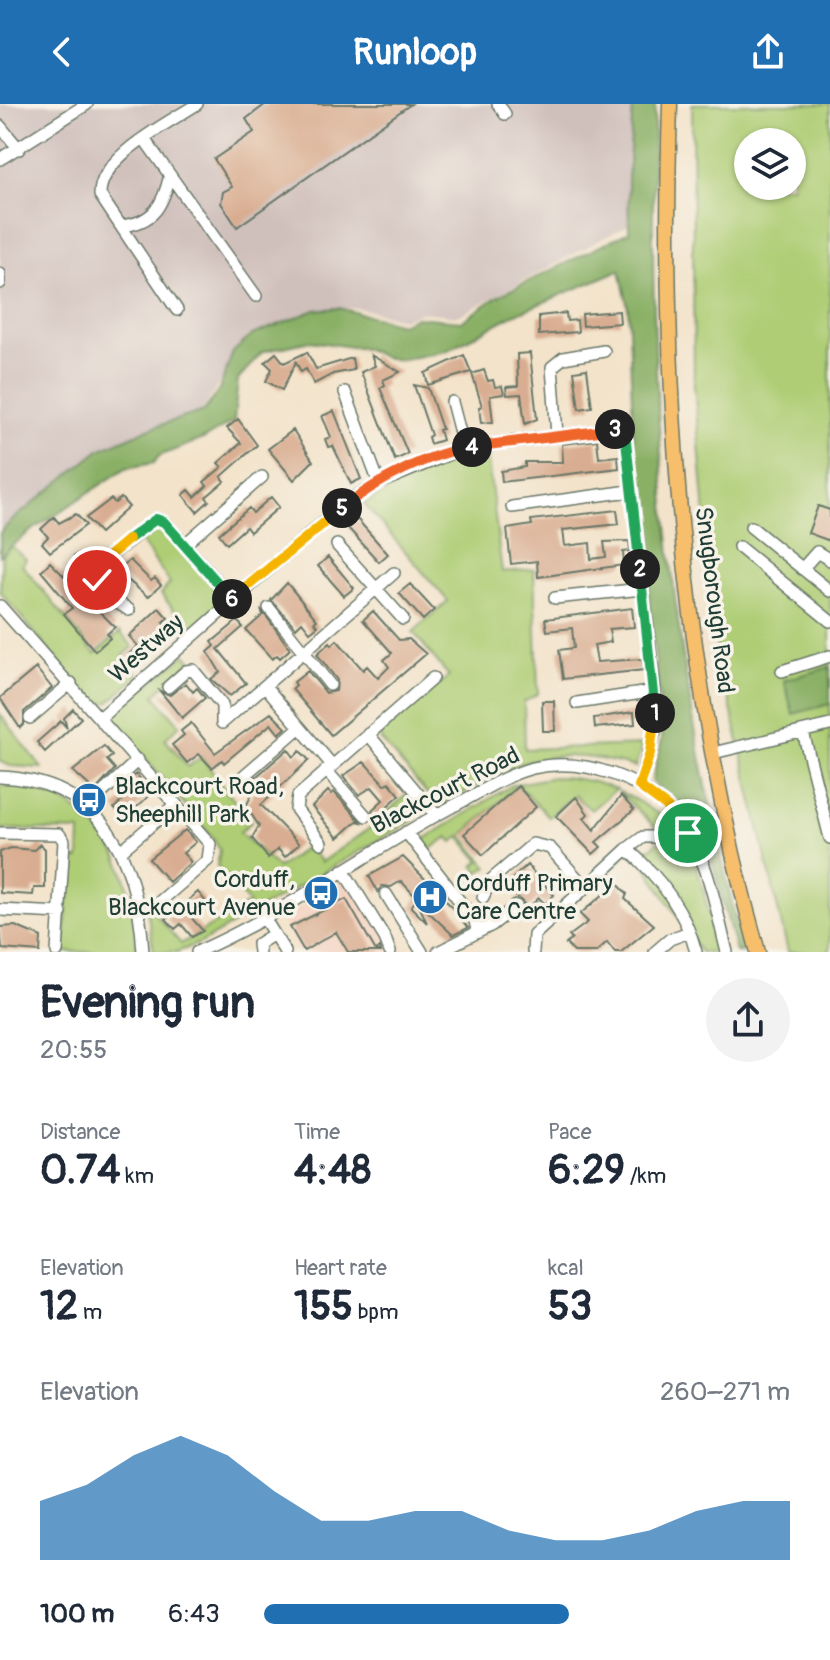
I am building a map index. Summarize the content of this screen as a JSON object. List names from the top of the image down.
{
  "streets": {
    "main road": ["Snugborough Road"],
    "street": ["Westway", "Blackcourt Road"]
  },
  "crossings": [
    ["Westway", "Blackcourt Road"]
  ],
  "places": {
    "bus stop": ["Blackcourt Road, Sheephill Park", "Corduff, Blackcourt Avenue"],
    "hospital": ["Corduff Primary Care Centre"]
  },
  "page": {
    "header": "Runloop",
    "pins": [
      "3",
      "4",
      "5",
      "2",
      "6",
      "1"
    ],
    "heading": ["Evening run", "20:55"],
    "stats": [
      ["Distance", "0.74 km"],
      ["Time", "4:48"],
      ["Pace", "6:29 /km"],
      ["Elevation", "12 m"],
      ["Heart rate", "155 bpm"],
      ["kcal", "53"]
    ],
    "chart": ["Elevation", "260–271 m"],
    "list": [
      {
        "name": "100 m",
        "note": "6:43"
      }
    ]
  }
}
